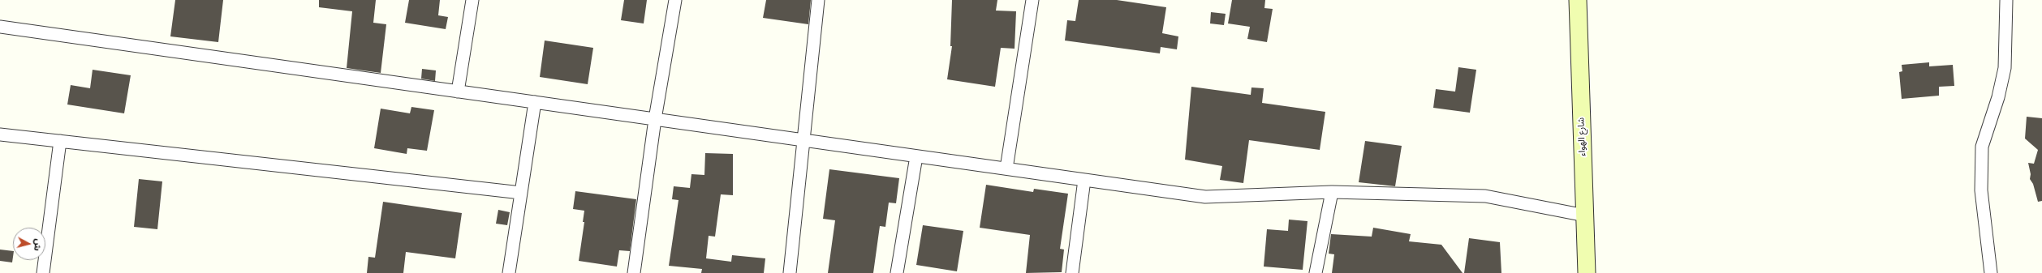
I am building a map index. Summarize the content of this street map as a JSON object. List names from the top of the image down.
{
  "streets": {
    "street": ["شارع الهواء"]
  },
  "north": "right"
}
